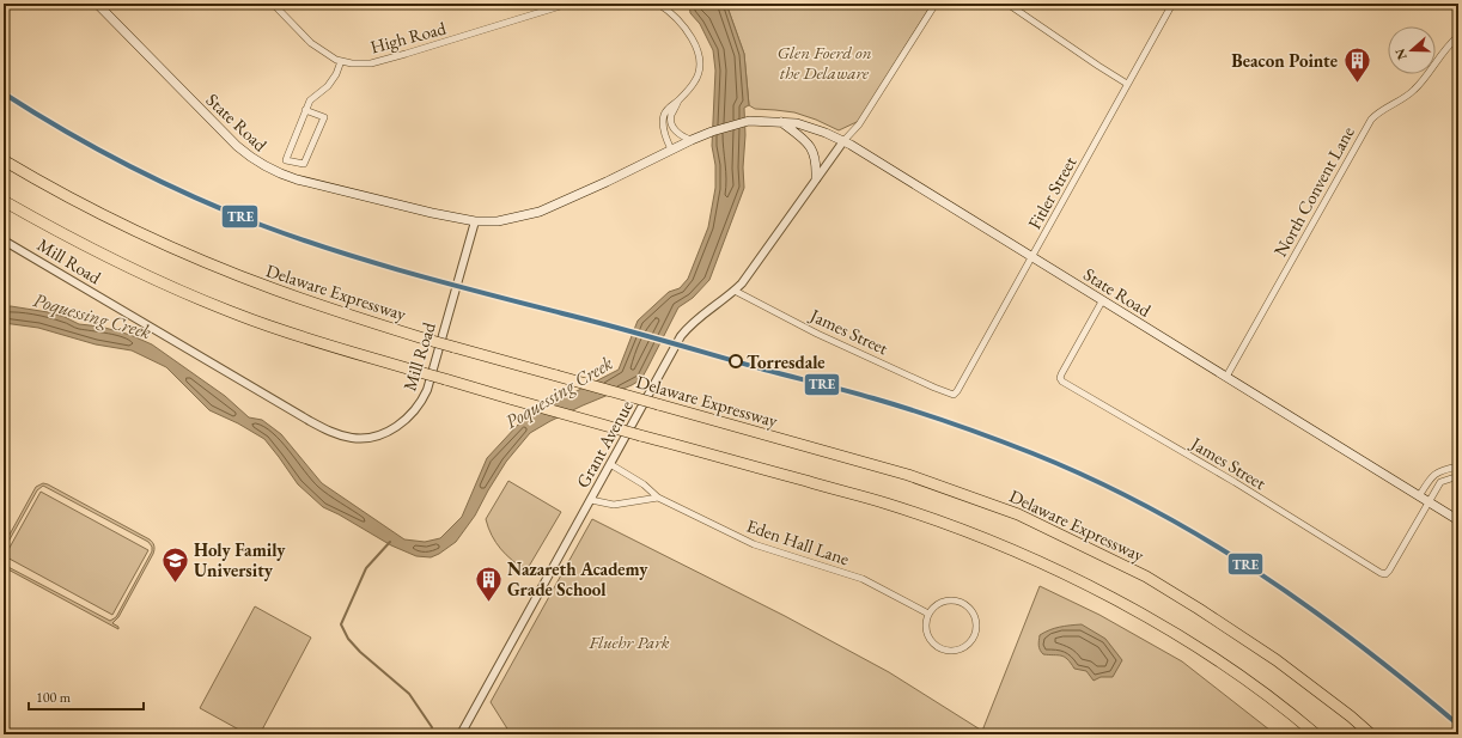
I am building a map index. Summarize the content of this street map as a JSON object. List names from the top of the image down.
{
  "streets": {
    "highway": ["Delaware Expressway"],
    "main road": ["State Road"],
    "street": [
      "High Road",
      "North Convent Lane",
      "Fitler Street",
      "Mill Road",
      "James Street",
      "Grant Avenue",
      "Eden Hall Lane"
    ]
  },
  "crossings": [
    ["State Road", "North Convent Lane"],
    ["State Road", "Fitler Street"],
    ["State Road", "Mill Road"],
    ["State Road", "James Street"],
    ["State Road", "Grant Avenue"],
    ["Fitler Street", "James Street"],
    ["James Street", "Grant Avenue"],
    ["Grant Avenue", "Eden Hall Lane"]
  ],
  "water": ["Poquessing Creek"],
  "parks": ["Glen Foerd on the Delaware", "Fluehr Park"],
  "places": {
    "building": ["Beacon Pointe", "Nazareth Academy Grade School"],
    "other": ["Torresdale"],
    "school or university": ["Holy Family University"]
  },
  "lines": ["transit line TRE"],
  "scale_bar": "100 m",
  "north": "left"
}
